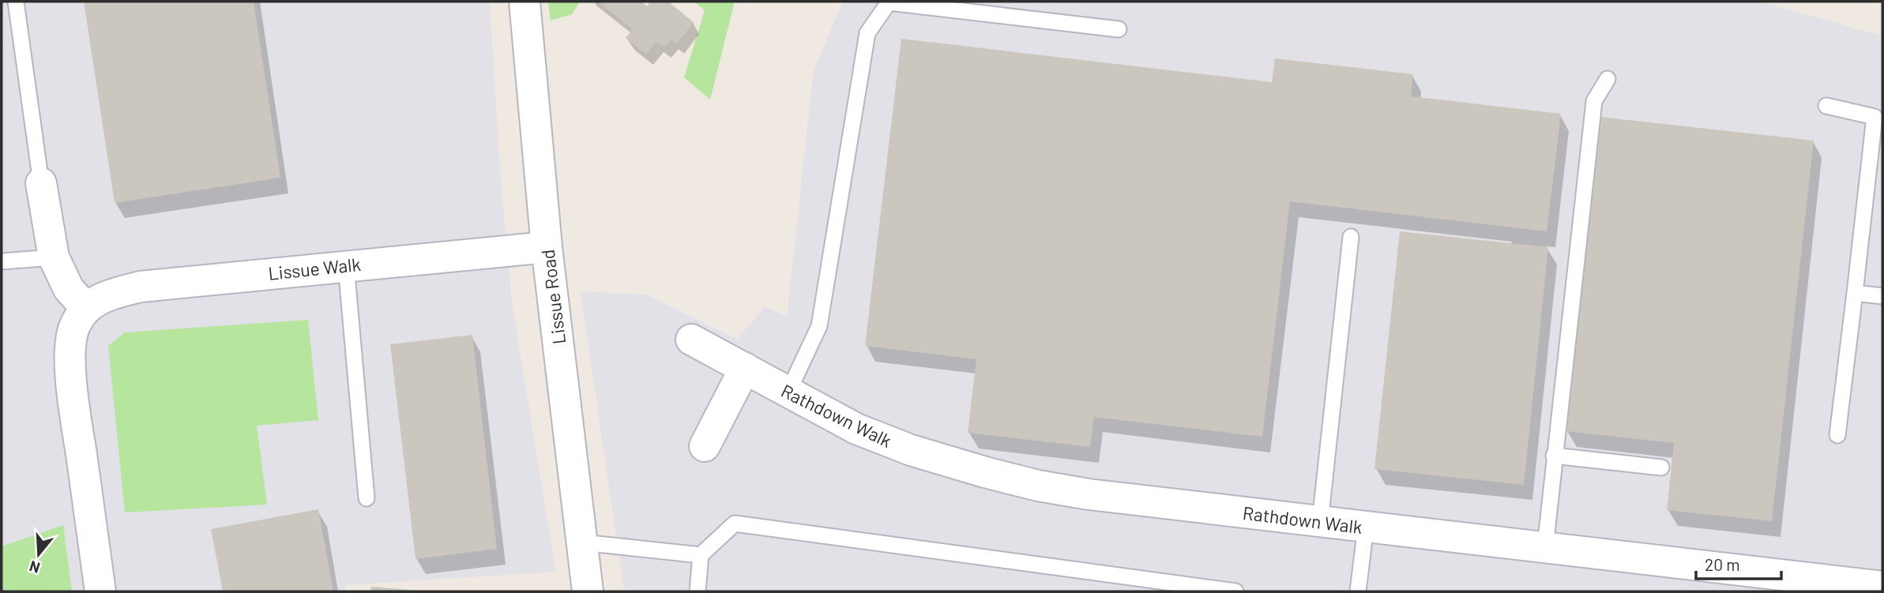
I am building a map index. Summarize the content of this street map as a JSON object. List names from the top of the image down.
{
  "streets": {
    "street": ["Lissue Walk", "Lissue Road", "Rathdown Walk"]
  },
  "crossings": [
    ["Lissue Walk", "Lissue Road"]
  ],
  "scale_bar": "20 m",
  "north": "bottom"
}
